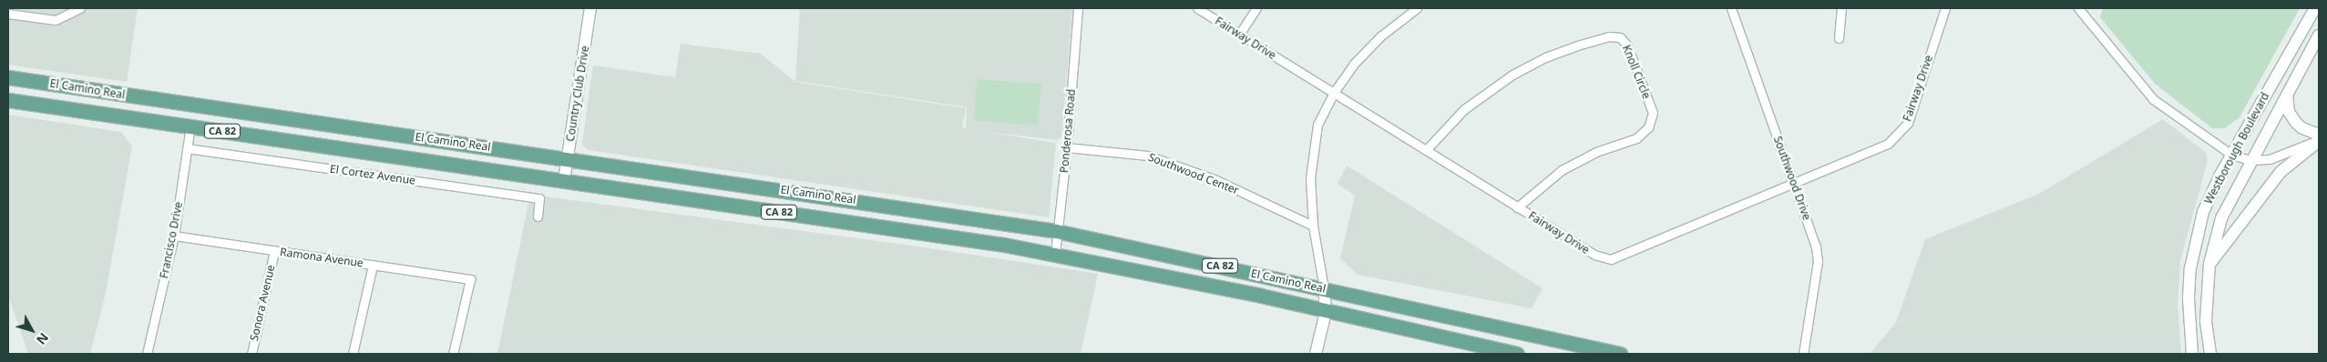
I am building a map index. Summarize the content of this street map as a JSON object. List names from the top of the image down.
{
  "streets": {
    "main road": [
      "El Camino Real",
      "Country Club Drive",
      "CA 82",
      "Westborough Boulevard"
    ],
    "street": [
      "Fairway Drive",
      "Knoll Circle",
      "Ponderosa Road",
      "Southwood Center",
      "El Cortez Avenue",
      "Southwood Drive",
      "Francisco Drive",
      "Ramona Avenue",
      "Sonora Avenue"
    ]
  },
  "crossings": [
    ["Fairway Drive", "Knoll Circle"],
    ["Fairway Drive", "Southwood Drive"],
    ["El Camino Real", "Country Club Drive"],
    ["El Camino Real", "Ponderosa Road"],
    ["El Camino Real", "Francisco Drive"],
    ["Ponderosa Road", "Southwood Center"],
    ["El Cortez Avenue", "Francisco Drive"],
    ["Francisco Drive", "Ramona Avenue"],
    ["Ramona Avenue", "Sonora Avenue"]
  ],
  "north": "bottom right"
}
